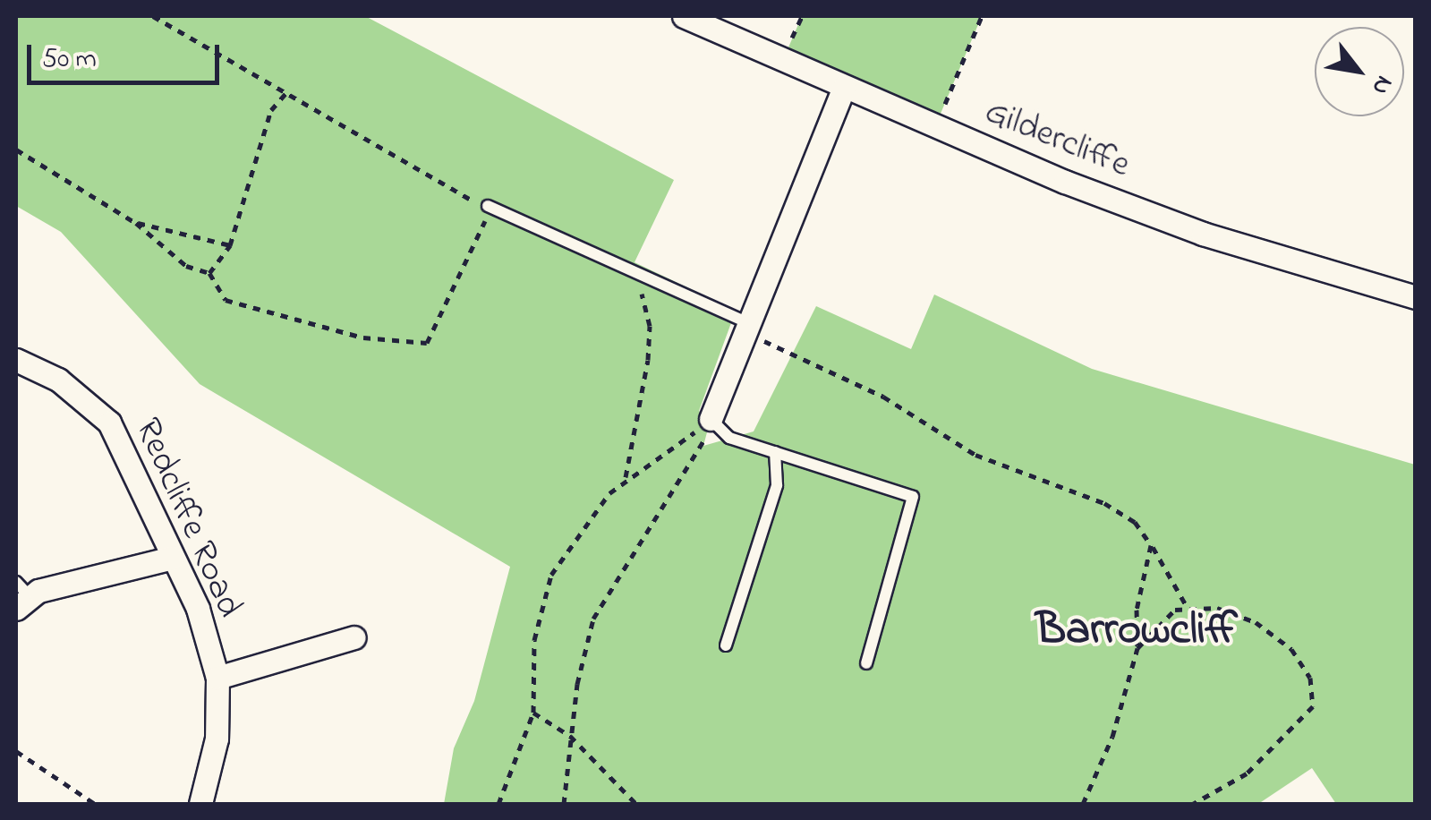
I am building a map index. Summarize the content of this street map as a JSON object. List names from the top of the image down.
{
  "streets": {
    "street": ["Gildercliffe", "Redcliffe Road"]
  },
  "districts": ["Barrowcliff"],
  "scale_bar": "50 m",
  "north": "bottom right"
}
